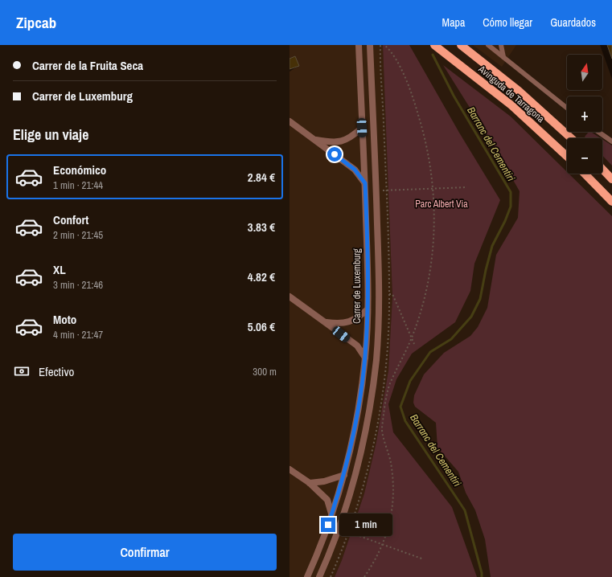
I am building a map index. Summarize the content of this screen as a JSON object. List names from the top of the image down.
{
  "streets": {
    "main road": ["Avinguda de Tarragona"],
    "street": ["Carrer de Luxemburg"]
  },
  "water": ["Barranc del Cementiri"],
  "parks": ["Parc Albert Via"],
  "north": "top",
  "page": {
    "header": "Zipcab",
    "nav": ["Mapa", "Cómo llegar", "Guardados"],
    "banner": ["Carrer de la Fruita Seca", "Carrer de Luxemburg"],
    "map_buttons": ["+", "−"],
    "heading": "Elige un viaje",
    "list": [
      {
        "name": "Económico",
        "note": "1 min · 21:44",
        "value": "2.84 €"
      },
      {
        "name": "Confort",
        "note": "2 min · 21:45",
        "value": "3.83 €"
      },
      {
        "name": "XL",
        "note": "3 min · 21:46",
        "value": "4.82 €"
      },
      {
        "name": "Moto",
        "note": "4 min · 21:47",
        "value": "5.06 €"
      }
    ],
    "pay": ["Efectivo", "300 m"],
    "bubble": "1 min",
    "buttons": "Confirmar"
  }
}
